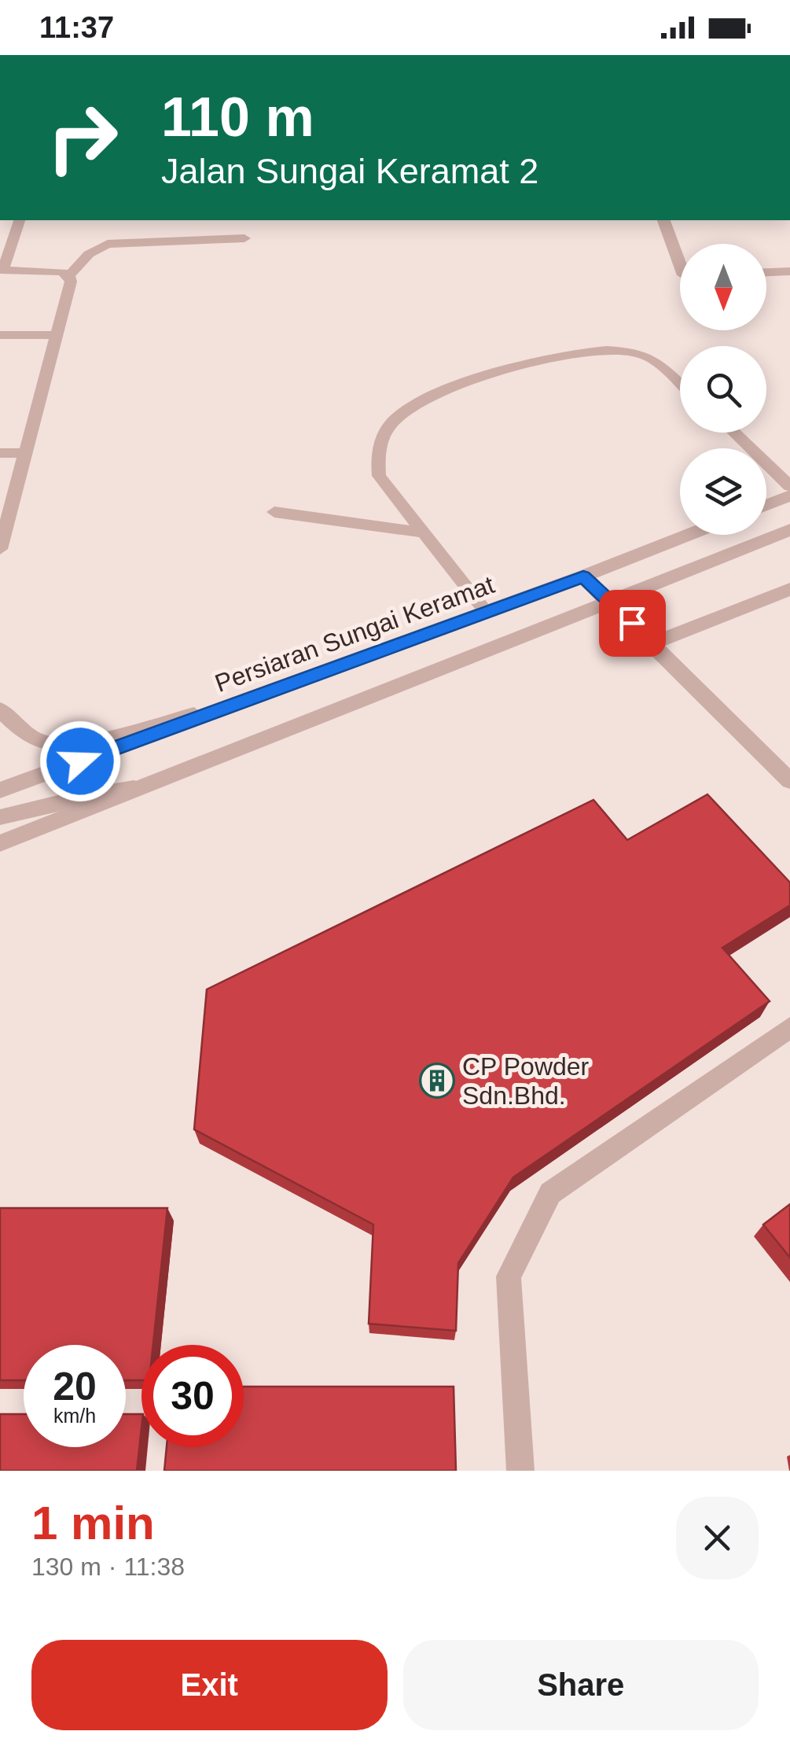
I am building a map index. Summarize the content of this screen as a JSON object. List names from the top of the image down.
{
  "streets": {
    "street": ["Persiaran Sungai Keramat"]
  },
  "places": {
    "building": ["CP Powder Sdn.Bhd."]
  },
  "north": "bottom",
  "page": {
    "status": "11:37",
    "turn": ["110 m", "Jalan Sungai Keramat 2"],
    "speed": "20 km/h",
    "limit": "30",
    "heading": ["1 min", "130 m · 11:38"],
    "buttons": ["Exit", "Share"]
  }
}
